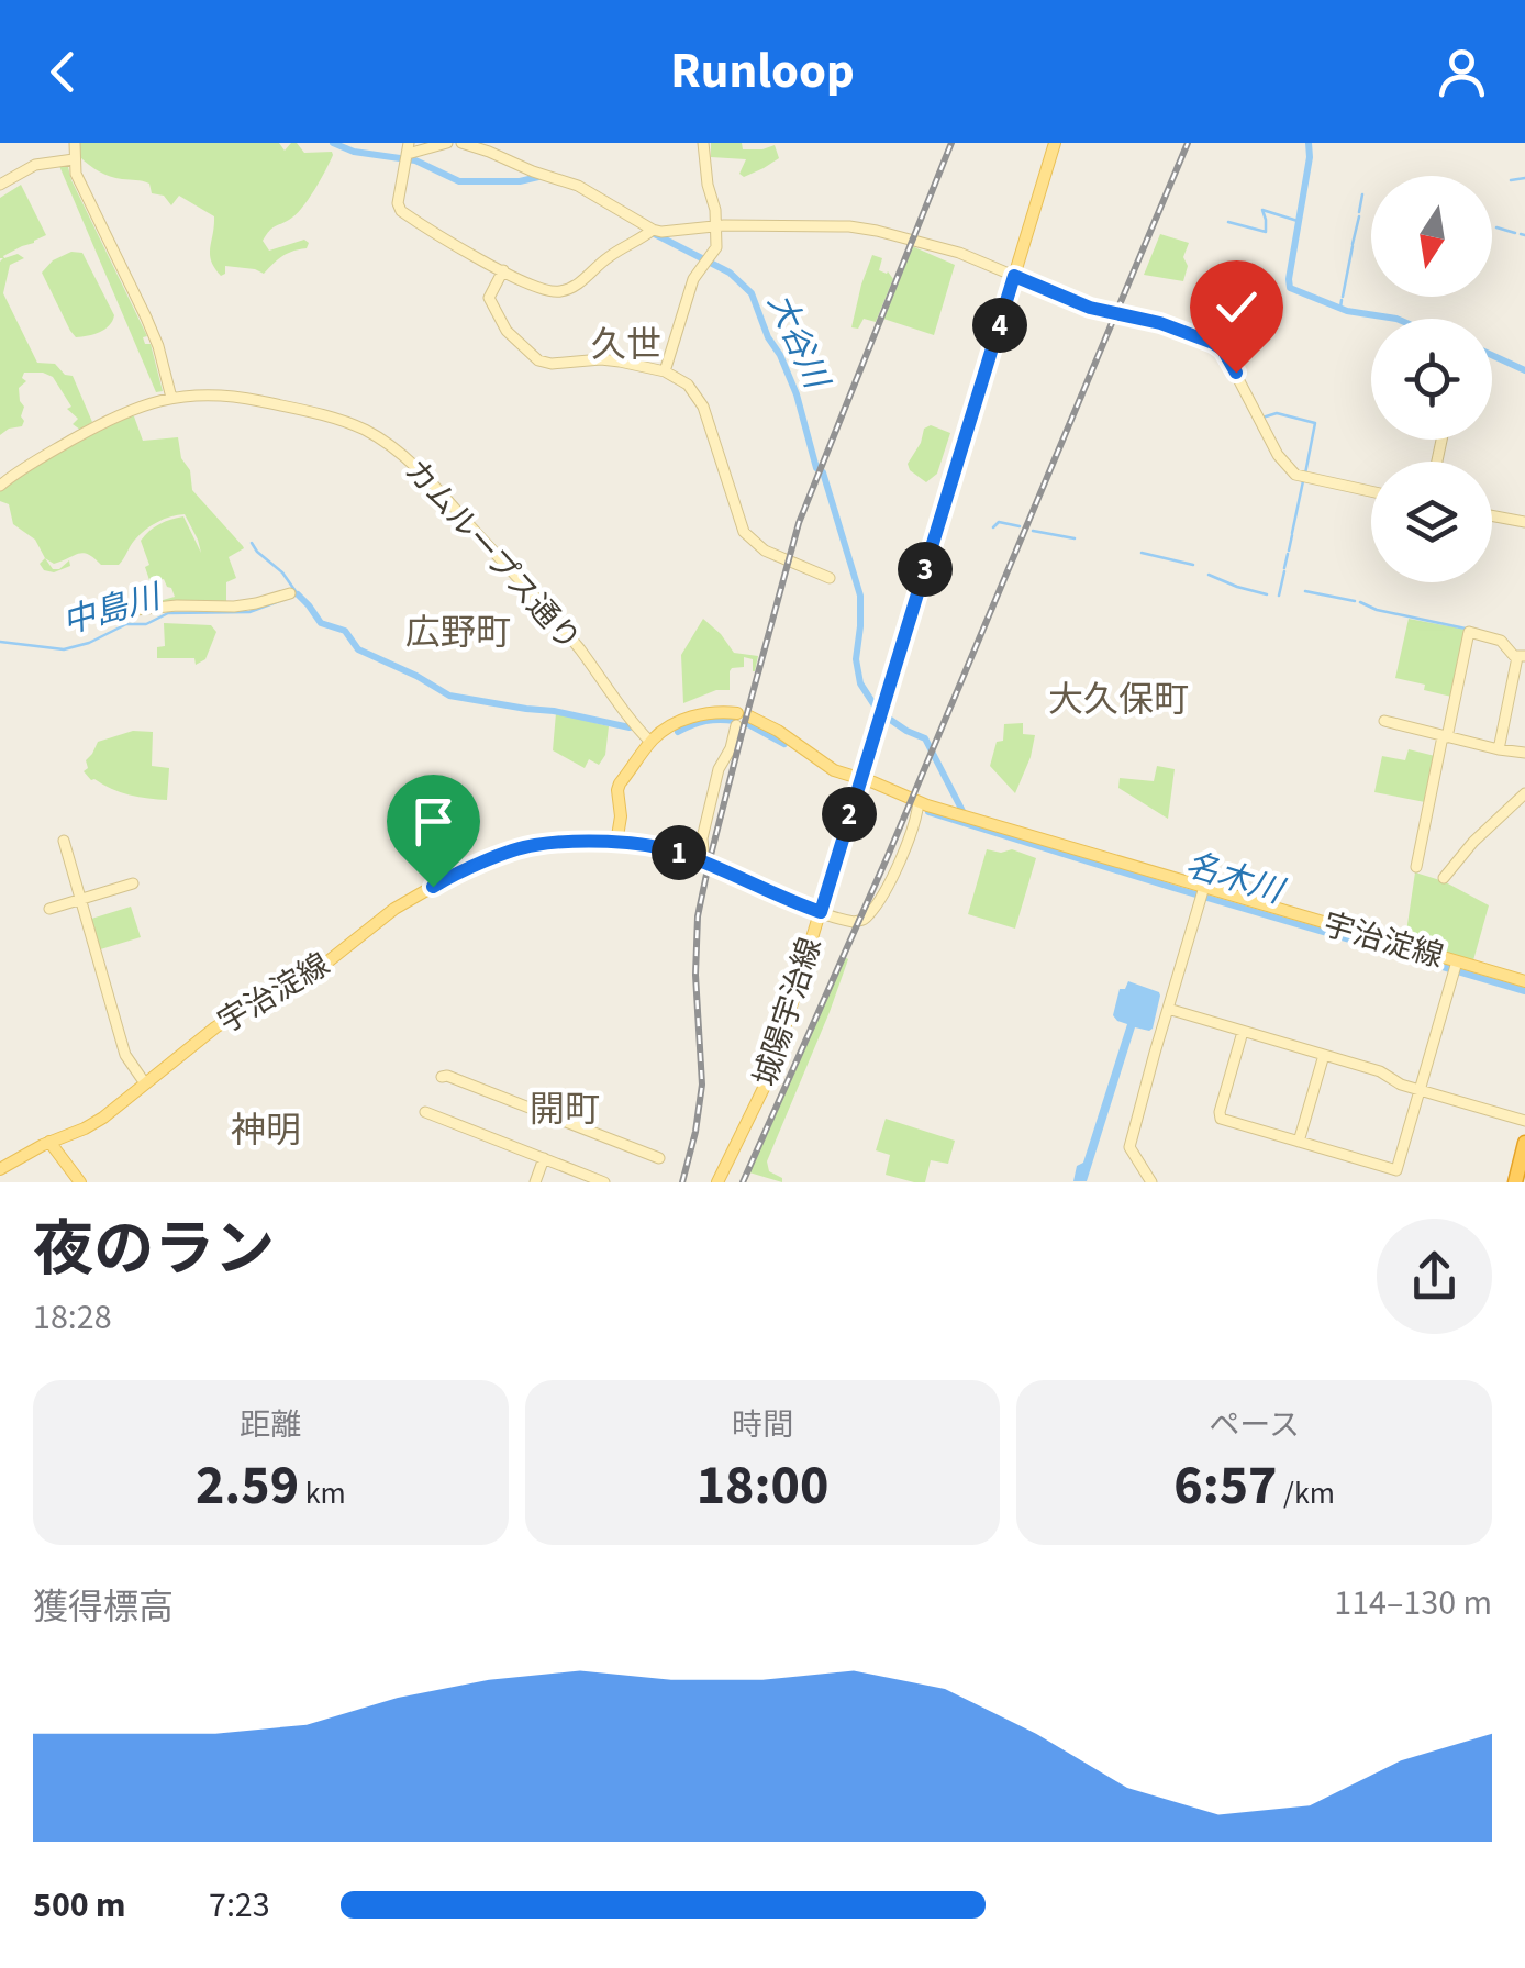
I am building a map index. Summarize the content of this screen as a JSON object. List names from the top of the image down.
{
  "streets": {
    "main road": ["宇治淀線", "城陽宇治線"],
    "street": ["カムループス通り"]
  },
  "crossings": [
    ["宇治淀線", "城陽宇治線"]
  ],
  "districts": [
    "久世",
    "広野町",
    "大久保町",
    "開町",
    "神明"
  ],
  "water": ["大谷川", "中島川", "名木川"],
  "north": "bottom",
  "page": {
    "header": "Runloop",
    "pins": [
      "4",
      "3",
      "2",
      "1"
    ],
    "heading": ["夜のラン", "18:28"],
    "stats": [
      ["距離", "2.59 km"],
      ["時間", "18:00"],
      ["ペース", "6:57 /km"]
    ],
    "chart": ["獲得標高", "114–130 m"],
    "list": [
      {
        "name": "500 m",
        "note": "7:23"
      }
    ]
  }
}
